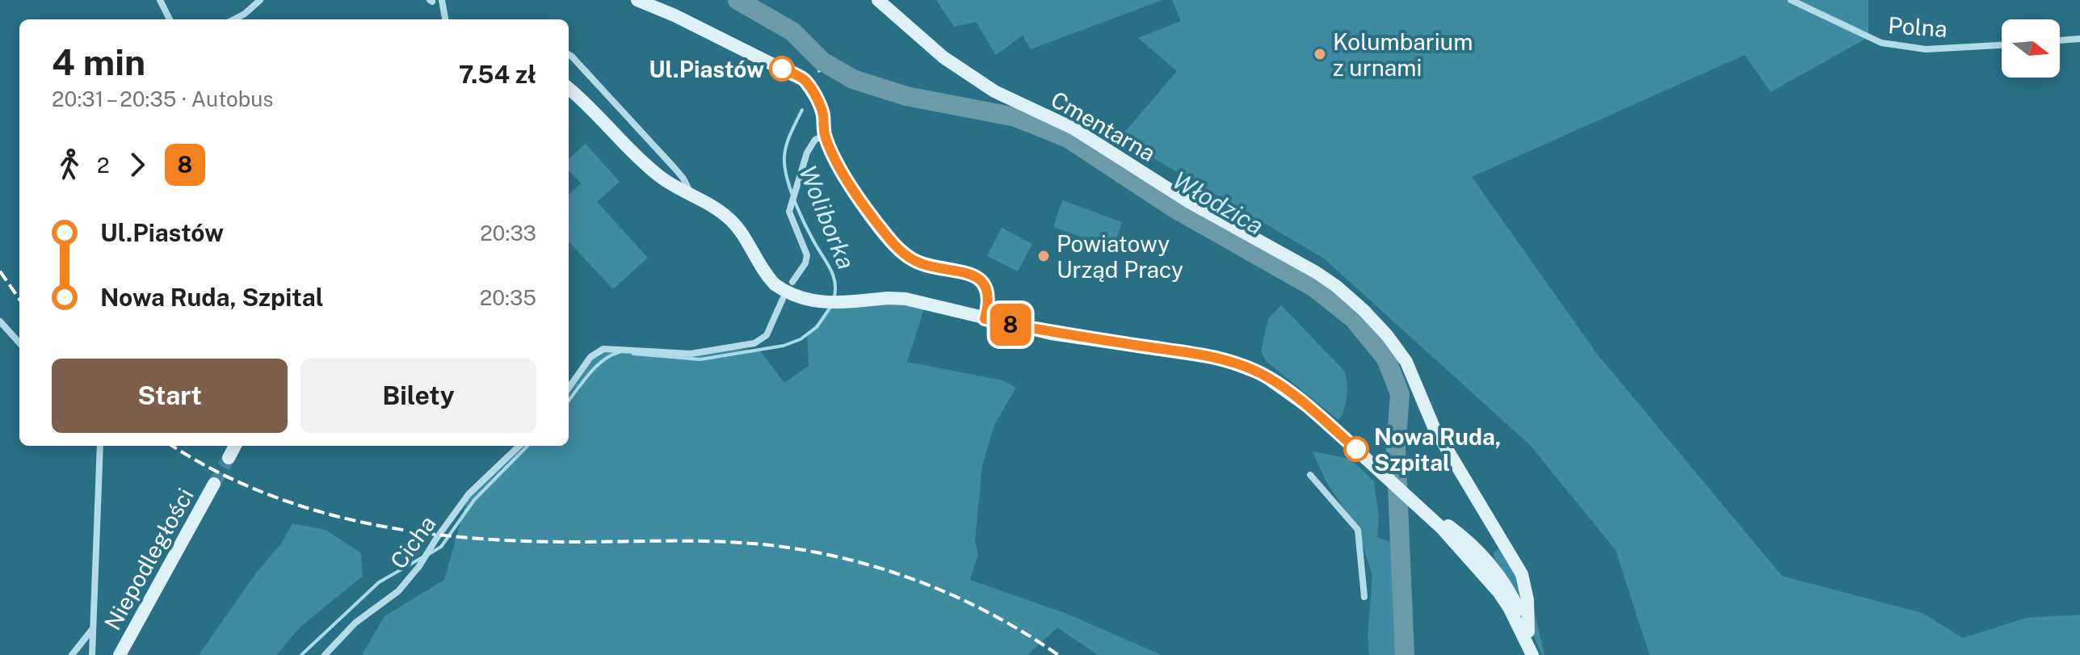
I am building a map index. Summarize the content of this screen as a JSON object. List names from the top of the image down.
{
  "streets": {
    "street": [
      "Polna",
      "Cmentarna",
      "Cicha",
      "Niepodległości"
    ]
  },
  "water": ["Włodzica", "Woliborka"],
  "places": [
    "Kolumbarium z urnami",
    "Ul.Piastów",
    "Powiatowy Urząd Pracy",
    "Nowa Ruda, Szpital"
  ],
  "lines": ["bus line 8"],
  "north": "right",
  "page": {
    "on_map": "8",
    "heading": ["4 min", "20:31 – 20:35 · Autobus", "7.54 zł"],
    "legs": ["2", "8"],
    "list": [
      {
        "name": "Ul.Piastów",
        "value": "20:33"
      },
      {
        "name": "Nowa Ruda, Szpital",
        "value": "20:35"
      }
    ],
    "buttons": ["Start", "Bilety"]
  }
}
